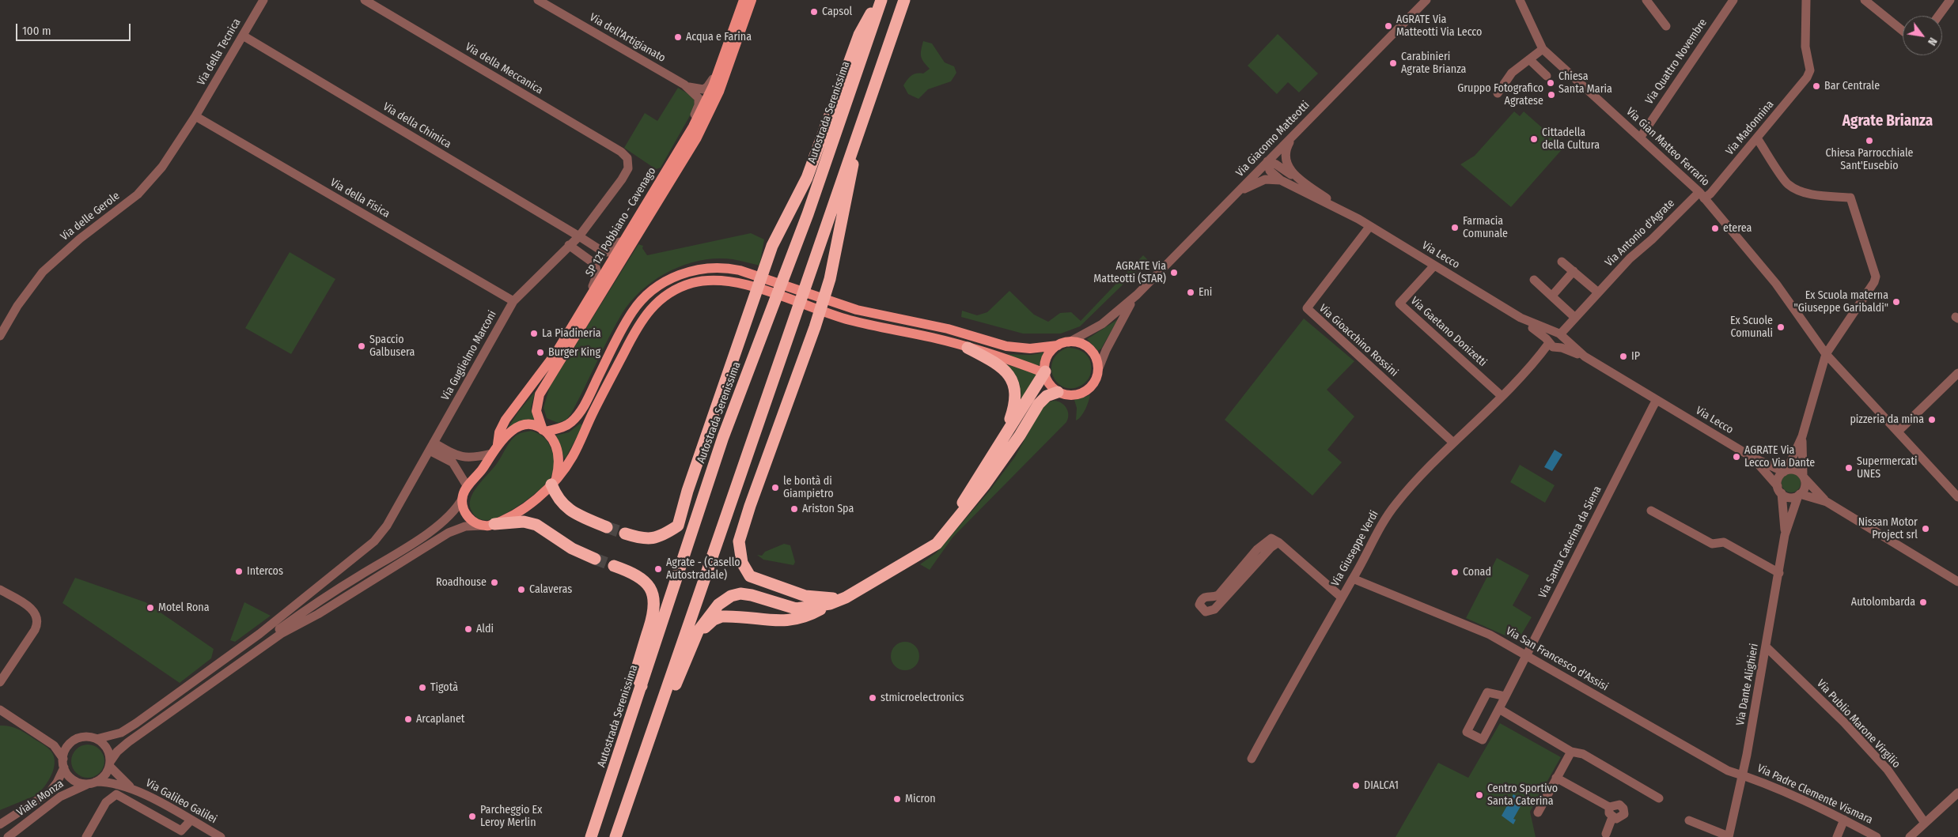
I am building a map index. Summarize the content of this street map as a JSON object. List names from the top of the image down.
{
  "streets": {
    "highway": ["Autostrada Serenissima"],
    "main road": ["SP 121 Pobbiano - Cavenago"],
    "street": [
      "Via dell'Artigianato",
      "Via della Tecnica",
      "Via Quattro Novembre",
      "Via della Meccanica",
      "Via della Chimica",
      "Via Madonnina",
      "Via Giacomo Matteotti",
      "Via Gian Matteo Ferrario",
      "Via della Fisica",
      "Via delle Gerole",
      "Via Antonio d'Agrate",
      "Via Lecco",
      "Via Gaetano Donizetti",
      "Via Gioacchino Rossini",
      "Via Guglielmo Marconi",
      "Via Santa Caterina da Siena",
      "Via Giuseppe Verdi",
      "Via San Francesco d'Assisi",
      "Via Dante Alighieri",
      "Via Publio Marone Virgilio",
      "Via Padre Clemente Vismara",
      "Viale Monza",
      "Via Galileo Galilei"
    ]
  },
  "crossings": [
    ["Via dell'Artigianato", "SP 121 Pobbiano - Cavenago"],
    ["Via della Tecnica", "Via della Chimica"],
    ["Via della Tecnica", "Via della Fisica"],
    ["Via della Tecnica", "Via delle Gerole"],
    ["Via Quattro Novembre", "Via Gian Matteo Ferrario"],
    ["Via della Meccanica", "Via Guglielmo Marconi"],
    ["Via della Chimica", "Via Guglielmo Marconi"],
    ["Via Madonnina", "Via Gian Matteo Ferrario"],
    ["Via Madonnina", "Via Antonio d'Agrate"],
    ["Via Giacomo Matteotti", "Via Lecco"],
    ["Via Gian Matteo Ferrario", "Via Antonio d'Agrate"],
    ["Via della Fisica", "Via delle Gerole"],
    ["Via della Fisica", "Via Guglielmo Marconi"],
    ["Via Antonio d'Agrate", "Via Lecco"],
    ["Via Lecco", "Via Gaetano Donizetti"],
    ["Via Lecco", "Via Gioacchino Rossini"],
    ["Via Lecco", "Via Santa Caterina da Siena"],
    ["Via Lecco", "Via Giuseppe Verdi"],
    ["Via Lecco", "Via Dante Alighieri"],
    ["Via Gaetano Donizetti", "Via Giuseppe Verdi"],
    ["Via Gioacchino Rossini", "Via Giuseppe Verdi"],
    ["Via Guglielmo Marconi", "Viale Monza"],
    ["Via Guglielmo Marconi", "Via Galileo Galilei"],
    ["Via Santa Caterina da Siena", "Via San Francesco d'Assisi"],
    ["Via Giuseppe Verdi", "Via San Francesco d'Assisi"],
    ["Via San Francesco d'Assisi", "Via Dante Alighieri"],
    ["Via San Francesco d'Assisi", "Via Padre Clemente Vismara"],
    ["Via Dante Alighieri", "Via Publio Marone Virgilio"],
    ["Via Dante Alighieri", "Via Padre Clemente Vismara"],
    ["Viale Monza", "Via Galileo Galilei"]
  ],
  "districts": ["Agrate Brianza"],
  "places": [
    "Capsol",
    "AGRATE Via Matteotti Via Lecco",
    "Acqua e Farina",
    "Carabinieri Agrate Brianza",
    "Chiesa Santa Maria",
    "Bar Centrale",
    "Gruppo Fotografico Agratese",
    "Cittadella della Cultura",
    "Chiesa Parrocchiale Sant'Eusebio",
    "Farmacia Comunale",
    "eterea",
    "AGRATE Via Matteotti (STAR)",
    "Eni",
    "Ex Scuola materna \"Giuseppe Garibaldi\"",
    "Ex Scuole Comunali",
    "La Piadineria",
    "Spaccio Galbusera",
    "Burger King",
    "IP",
    "pizzeria da mina",
    "AGRATE Via Lecco Via Dante",
    "Supermercati UNES",
    "le bontà di Giampietro",
    "Ariston Spa",
    "Nissan Motor Project srl",
    "Agrate - (Casello Autostradale)",
    "Intercos",
    "Conad",
    "Roadhouse",
    "Calaveras",
    "Autolombarda",
    "Motel Rona",
    "Aldi",
    "Tigotà",
    "stmicroelectronics",
    "Arcaplanet",
    "DIALCA1",
    "Centro Sportivo Santa Caterina",
    "Micron",
    "Parcheggio Ex Leroy Merlin"
  ],
  "scale_bar": "100 m",
  "north": "bottom right"
}
